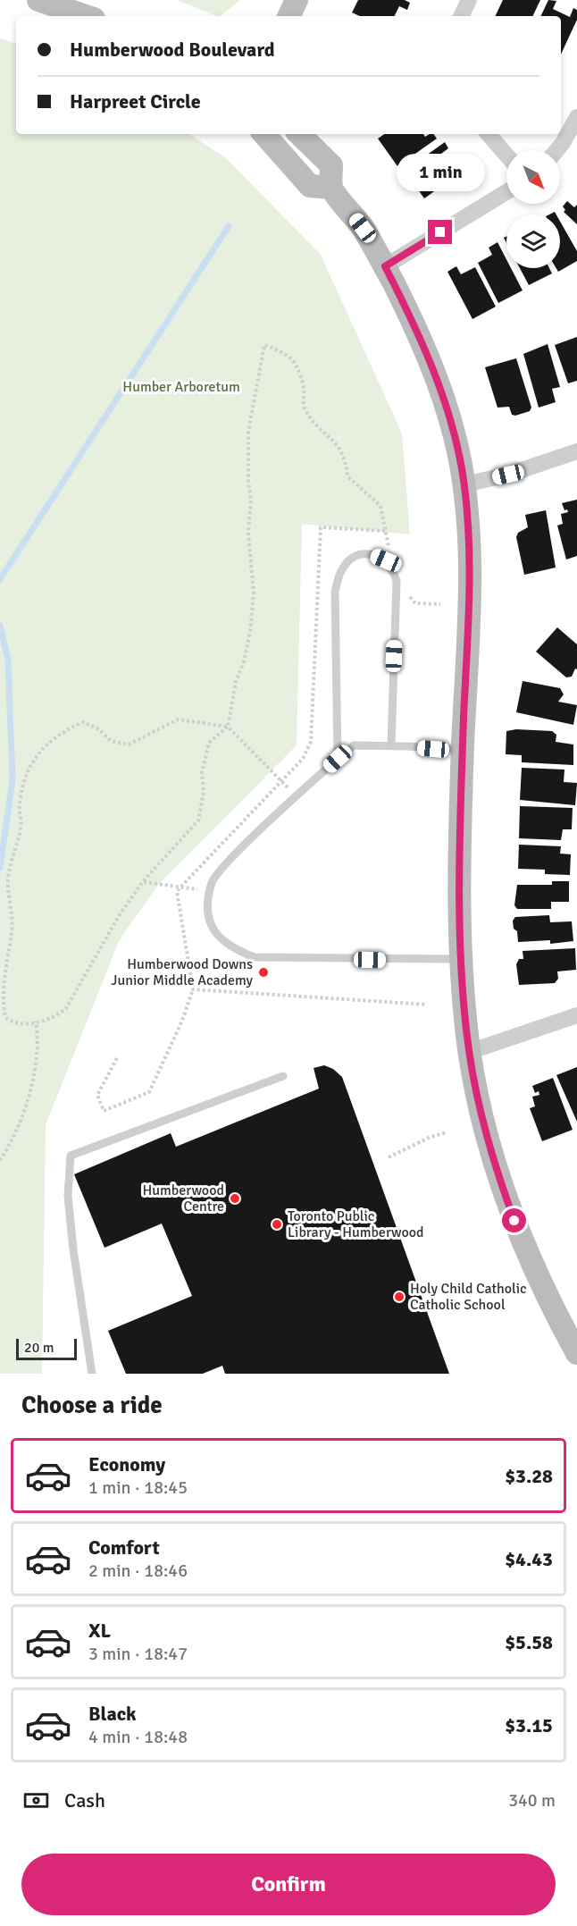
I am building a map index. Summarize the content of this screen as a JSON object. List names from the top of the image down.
{
  "parks": ["Humber Arboretum"],
  "places": [
    "Humberwood Downs Junior Middle Academy",
    "Humberwood Centre",
    "Toronto Public Library - Humberwood",
    "Holy Child Catholic Catholic School"
  ],
  "scale_bar": "20 m",
  "north": "bottom right",
  "page": {
    "banner": ["Humberwood Boulevard", "Harpreet Circle"],
    "bubble": "1 min",
    "scale": "20 m",
    "heading": "Choose a ride",
    "list": [
      {
        "name": "Economy",
        "note": "1 min · 18:45",
        "value": "$3.28"
      },
      {
        "name": "Comfort",
        "note": "2 min · 18:46",
        "value": "$4.43"
      },
      {
        "name": "XL",
        "note": "3 min · 18:47",
        "value": "$5.58"
      },
      {
        "name": "Black",
        "note": "4 min · 18:48",
        "value": "$3.15"
      }
    ],
    "pay": ["Cash", "340 m"],
    "buttons": "Confirm"
  }
}
